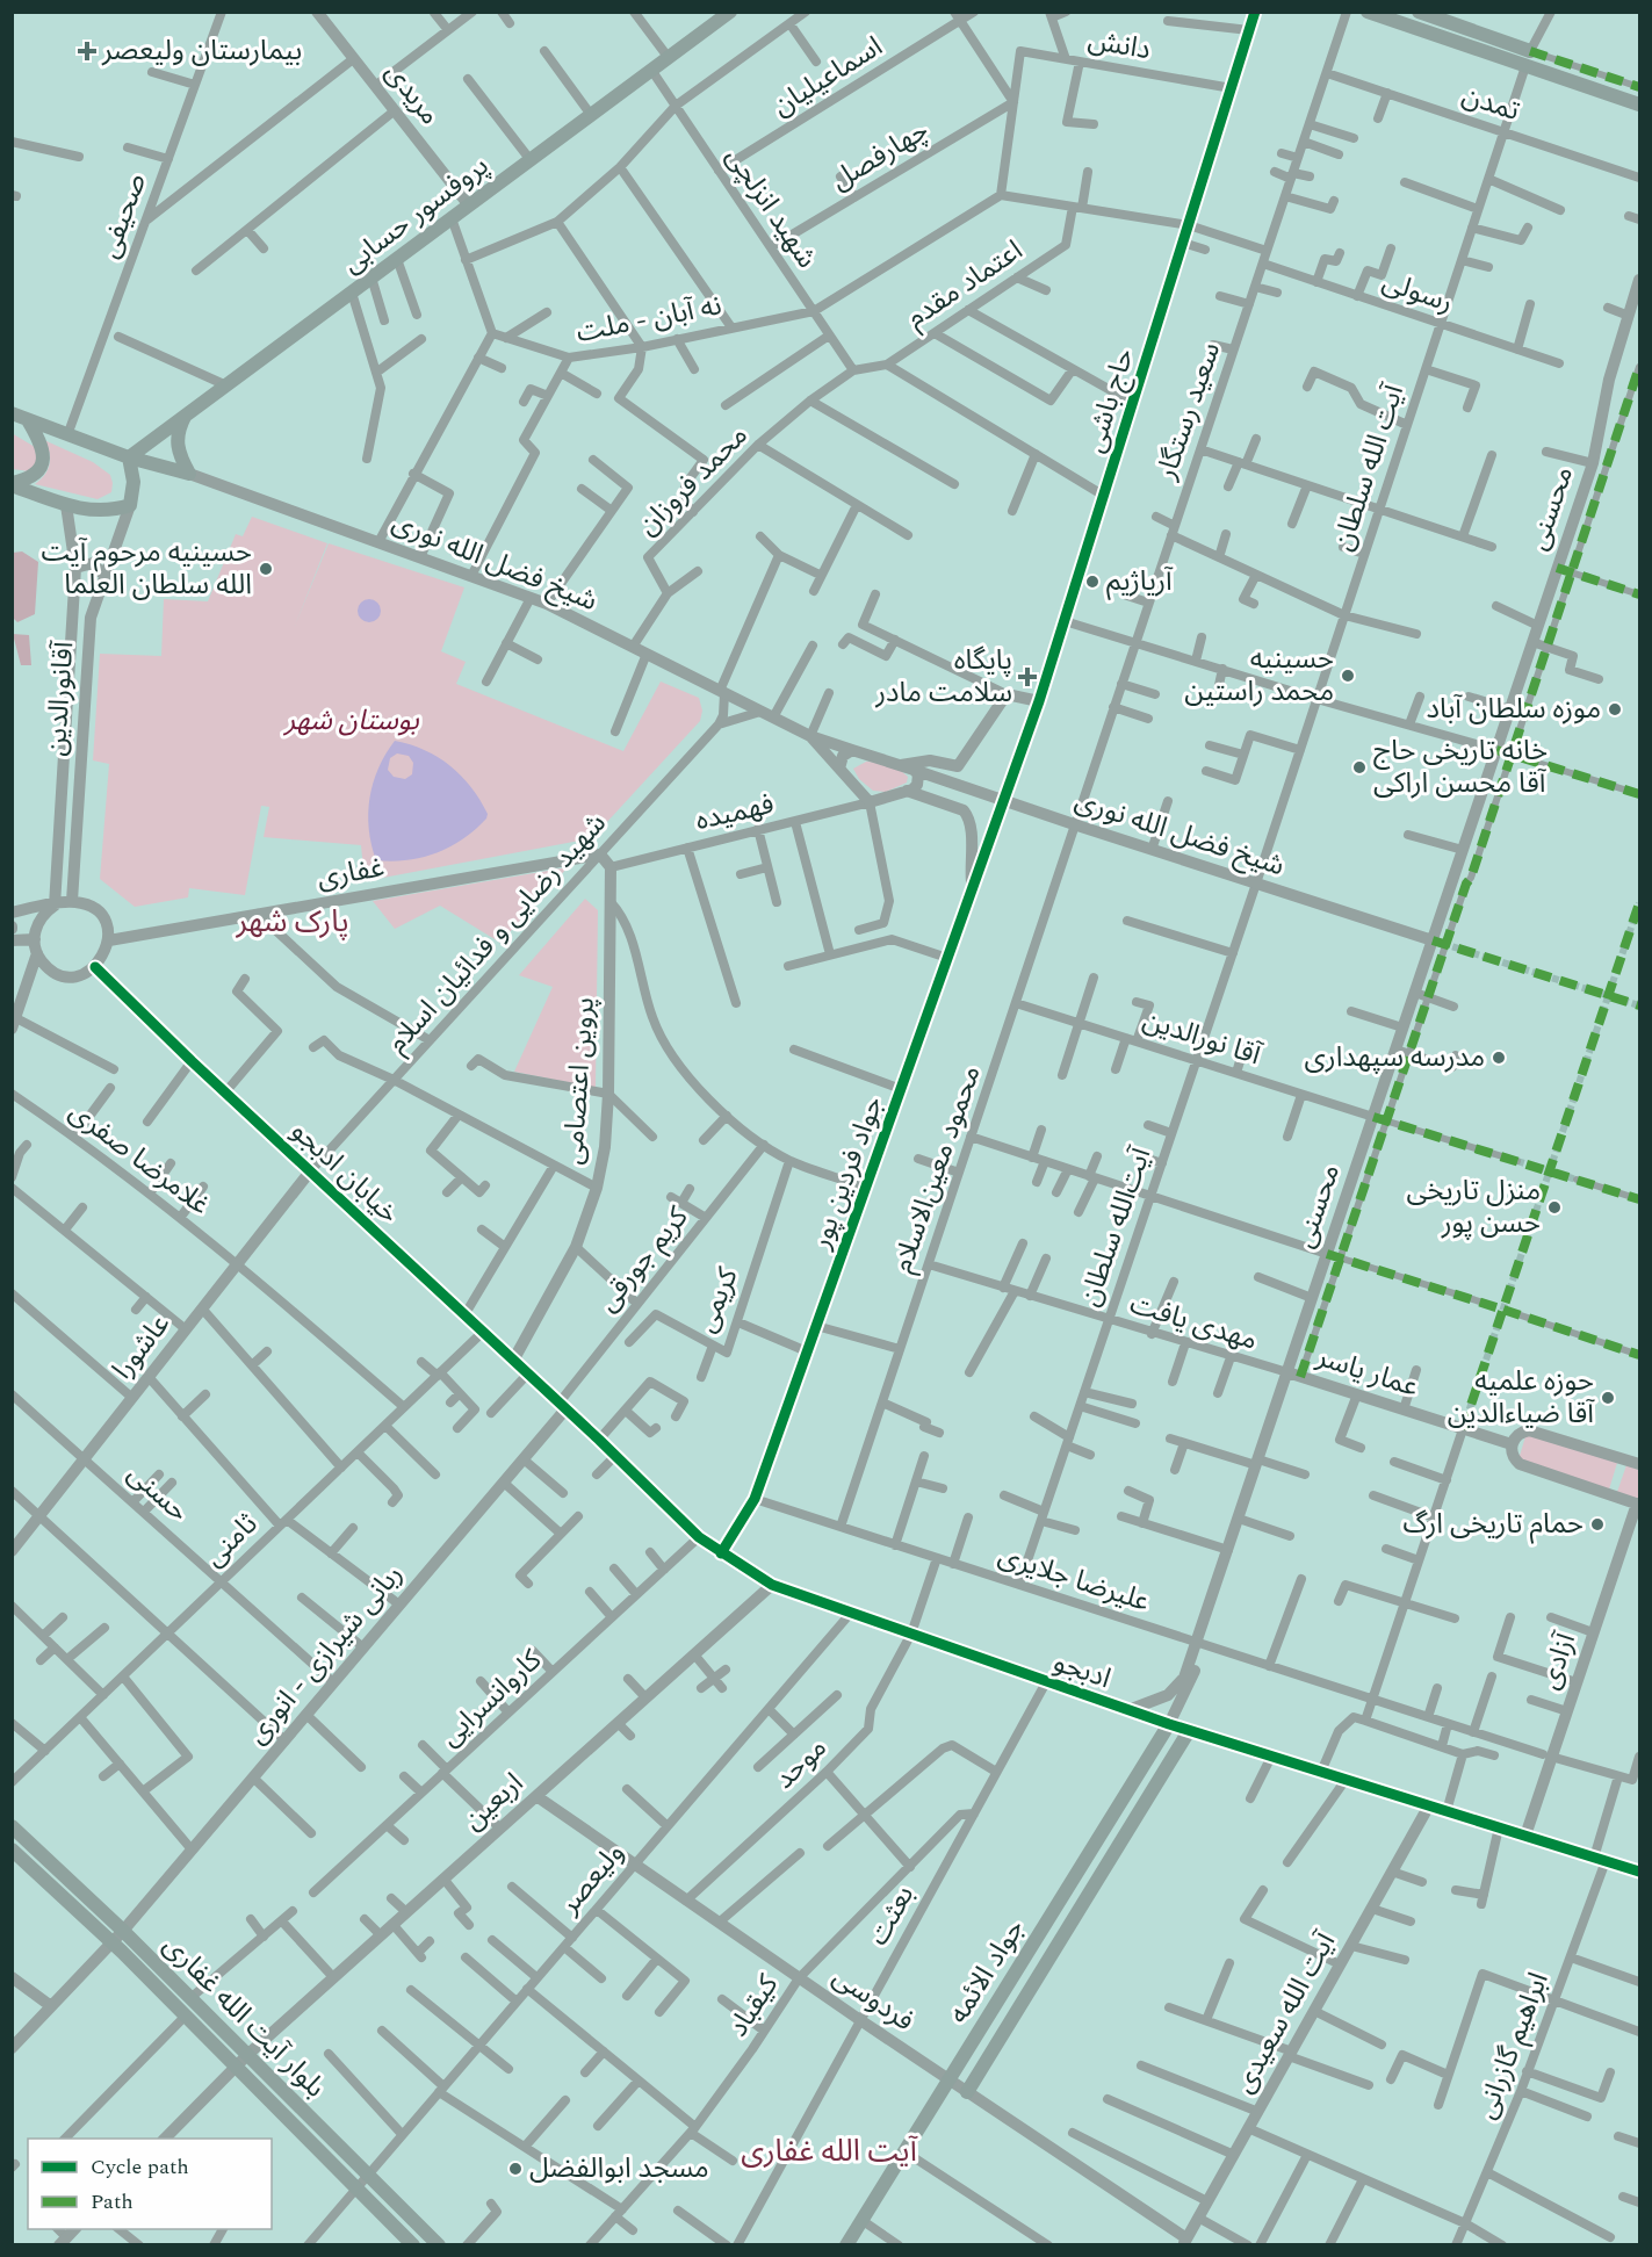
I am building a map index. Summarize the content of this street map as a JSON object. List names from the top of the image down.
{
  "streets": {
    "main road": ["پروفسور حسابی", "جواد الائمه", "بلوار آیت الله غفاری"],
    "street": [
      "دانش",
      "اسماعیلیان",
      "مریدی",
      "تمدن",
      "چهارفصل",
      "شهید انزلچی",
      "صحیفی",
      "اعتماد مقدم",
      "رسولی",
      "نه آبان - ملت",
      "حاج باشی",
      "سعید رستگار",
      "آیت الله سلطان",
      "محمد فروزان",
      "محسنی",
      "شیخ فضل الله نوری",
      "آقانورالدین",
      "فهمیده",
      "غفاری",
      "شهید رضایی و فدائیان اسلام",
      "آقا نورالدین",
      "پروین اعتصامی",
      "غلامرضا صفری",
      "محمود معین‌الاسلام",
      "خیابان ادبجو",
      "جواد فردین پور",
      "آیت‌الله سلطان",
      "کریم جورقی",
      "کریمی",
      "مهدی یافت",
      "عاشورا",
      "عمار یاسر",
      "حسنی",
      "ثامنی",
      "علیرضا جلایری",
      "ربانی شیرازی - انوری",
      "آزادی",
      "ادبجو",
      "کاروانسرایی",
      "موحد",
      "اربعین",
      "ولیعصر",
      "بعثت",
      "فردوسی",
      "کیقباد",
      "آیت الله سعیدی",
      "ابراهیم گازرانی"
    ]
  },
  "crossings": [
    ["دانش", "چهارفصل"],
    ["دانش", "حاج باشی"],
    ["اسماعیلیان", "شهید انزلچی"],
    ["مریدی", "پروفسور حسابی"],
    ["تمدن", "سعید رستگار"],
    ["تمدن", "آیت الله سلطان"],
    ["چهارفصل", "شهید انزلچی"],
    ["شهید انزلچی", "پروفسور حسابی"],
    ["شهید انزلچی", "اعتماد مقدم"],
    ["شهید انزلچی", "نه آبان - ملت"],
    ["شهید انزلچی", "محمد فروزان"],
    ["اعتماد مقدم", "محمد فروزان"],
    ["رسولی", "سعید رستگار"],
    ["رسولی", "آیت الله سلطان"],
    ["حاج باشی", "شیخ فضل الله نوری"],
    ["حاج باشی", "جواد فردین پور"],
    ["سعید رستگار", "شیخ فضل الله نوری"],
    ["سعید رستگار", "محمود معین‌الاسلام"],
    ["آیت الله سلطان", "شیخ فضل الله نوری"],
    ["آیت الله سلطان", "آیت‌الله سلطان"],
    ["محسنی", "شیخ فضل الله نوری"],
    ["محسنی", "آقا نورالدین"],
    ["محسنی", "مهدی یافت"],
    ["محسنی", "عمار یاسر"],
    ["محسنی", "علیرضا جلایری"],
    ["محسنی", "ادبجو"],
    ["محسنی", "جواد الائمه"],
    ["شیخ فضل الله نوری", "فهمیده"],
    ["شیخ فضل الله نوری", "محمود معین‌الاسلام"],
    ["شیخ فضل الله نوری", "جواد فردین پور"],
    ["شیخ فضل الله نوری", "آیت‌الله سلطان"],
    ["آقانورالدین", "غفاری"],
    ["آقانورالدین", "خیابان ادبجو"],
    ["فهمیده", "پروین اعتصامی"],
    ["غفاری", "شهید رضایی و فدائیان اسلام"],
    ["غفاری", "خیابان ادبجو"],
    ["شهید رضایی و فدائیان اسلام", "خیابان ادبجو"],
    ["شهید رضایی و فدائیان اسلام", "عاشورا"],
    ["آقا نورالدین", "محمود معین‌الاسلام"],
    ["آقا نورالدین", "آیت‌الله سلطان"],
    ["پروین اعتصامی", "خیابان ادبجو"],
    ["غلامرضا صفری", "عاشورا"],
    ["غلامرضا صفری", "ثامنی"],
    ["محمود معین‌الاسلام", "مهدی یافت"],
    ["محمود معین‌الاسلام", "علیرضا جلایری"],
    ["خیابان ادبجو", "کریم جورقی"],
    ["خیابان ادبجو", "عاشورا"],
    ["خیابان ادبجو", "ثامنی"],
    ["خیابان ادبجو", "ربانی شیرازی - انوری"],
    ["خیابان ادبجو", "ادبجو"],
    ["جواد فردین پور", "علیرضا جلایری"],
    ["جواد فردین پور", "ادبجو"],
    ["آیت‌الله سلطان", "مهدی یافت"],
    ["آیت‌الله سلطان", "علیرضا جلایری"],
    ["کریم جورقی", "ربانی شیرازی - انوری"],
    ["کریم جورقی", "ادبجو"],
    ["مهدی یافت", "عمار یاسر"],
    ["عاشورا", "حسنی"],
    ["حسنی", "ثامنی"],
    ["حسنی", "ربانی شیرازی - انوری"],
    ["علیرضا جلایری", "آزادی"],
    ["علیرضا جلایری", "ابراهیم گازرانی"],
    ["ربانی شیرازی - انوری", "ادبجو"],
    ["ربانی شیرازی - انوری", "بلوار آیت الله غفاری"],
    ["آزادی", "ادبجو"],
    ["ادبجو", "کاروانسرایی"],
    ["ادبجو", "موحد"],
    ["ادبجو", "اربعین"],
    ["ادبجو", "ولیعصر"],
    ["ادبجو", "بعثت"],
    ["ادبجو", "جواد الائمه"],
    ["ادبجو", "آیت الله سعیدی"],
    ["ادبجو", "ابراهیم گازرانی"],
    ["موحد", "فردوسی"],
    ["اربعین", "فردوسی"],
    ["اربعین", "بلوار آیت الله غفاری"],
    ["ولیعصر", "فردوسی"],
    ["ولیعصر", "بلوار آیت الله غفاری"],
    ["بعثت", "فردوسی"],
    ["بعثت", "کیقباد"],
    ["جواد الائمه", "فردوسی"],
    ["فردوسی", "کیقباد"],
    ["فردوسی", "آیت الله سعیدی"]
  ],
  "districts": ["پارک شهر", "آیت الله غفاری"],
  "parks": ["بوستان شهر"],
  "places": {
    "health": ["بیمارستان ولیعصر", "پایگاه سلامت مادر"],
    "other": [
      "حسینیه مرحوم آیت الله سلطان العلما",
      "آریاژیم",
      "حسینیه محمد راستین",
      "موزه سلطان آباد",
      "خانه تاریخی حاج آقا محسن اراکی",
      "مدرسه سپهداری",
      "منزل تاریخی حسن پور",
      "حوزه علمیه آقا ضیاءالدین",
      "حمام تاریخی ارگ",
      "مسجد ابوالفضل"
    ]
  },
  "legend": ["Cycle path", "Path"]
}
